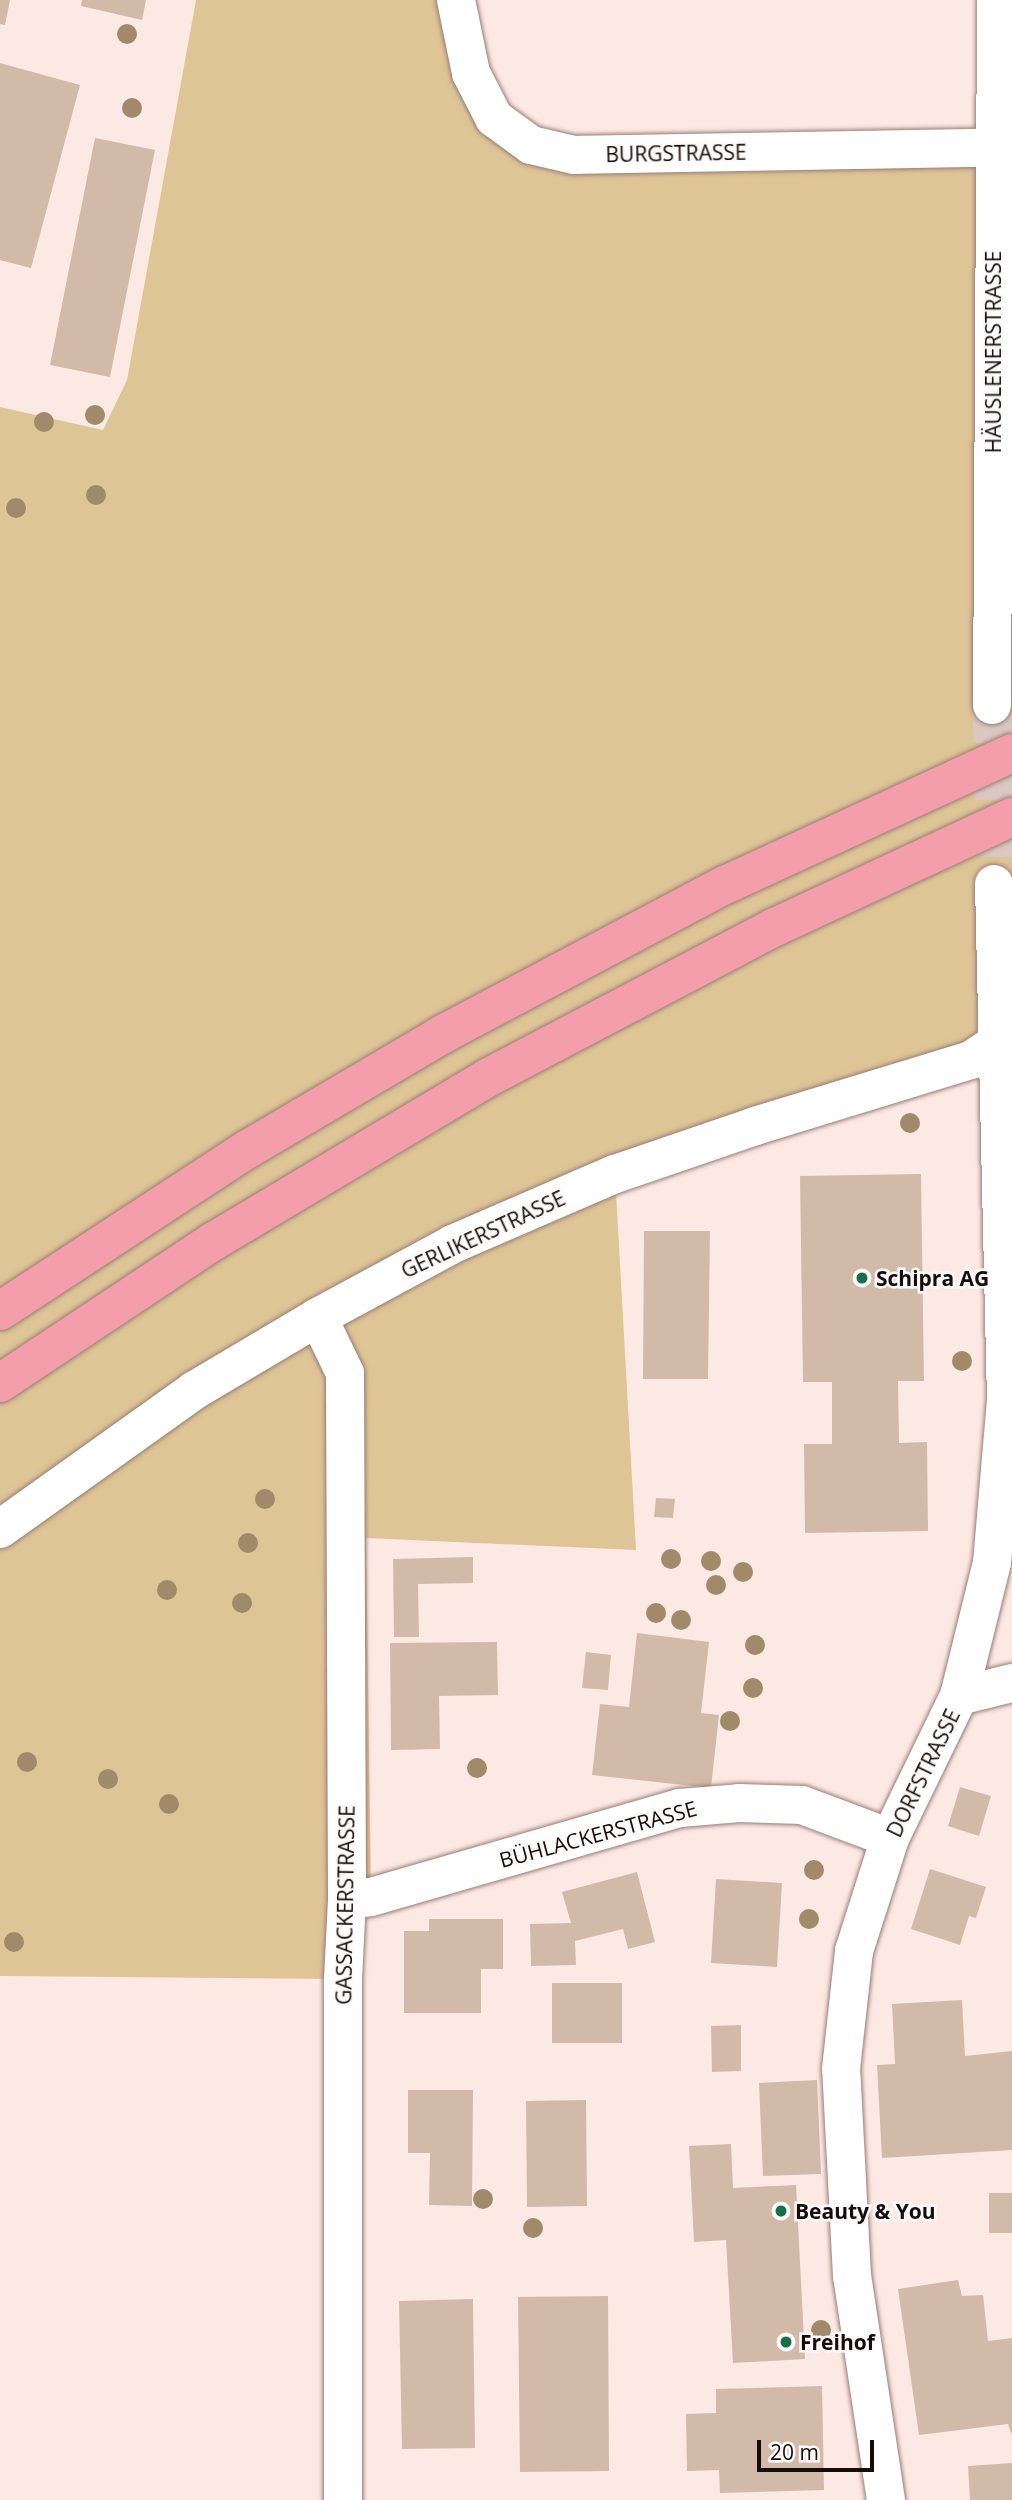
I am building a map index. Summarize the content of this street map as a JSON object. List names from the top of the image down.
{
  "streets": {
    "street": [
      "BURGSTRASSE",
      "HÄUSLENERSTRASSE",
      "GERLIKERSTRASSE",
      "DORFSTRASSE",
      "BÜHLACKERSTRASSE",
      "GASSACKERSTRASSE"
    ]
  },
  "crossings": [
    ["BURGSTRASSE", "HÄUSLENERSTRASSE"],
    ["GERLIKERSTRASSE", "DORFSTRASSE"],
    ["GERLIKERSTRASSE", "GASSACKERSTRASSE"],
    ["DORFSTRASSE", "BÜHLACKERSTRASSE"],
    ["BÜHLACKERSTRASSE", "GASSACKERSTRASSE"]
  ],
  "places": ["Schipra AG", "Beauty & You", "Freihof"],
  "scale_bar": "20 m"
}
